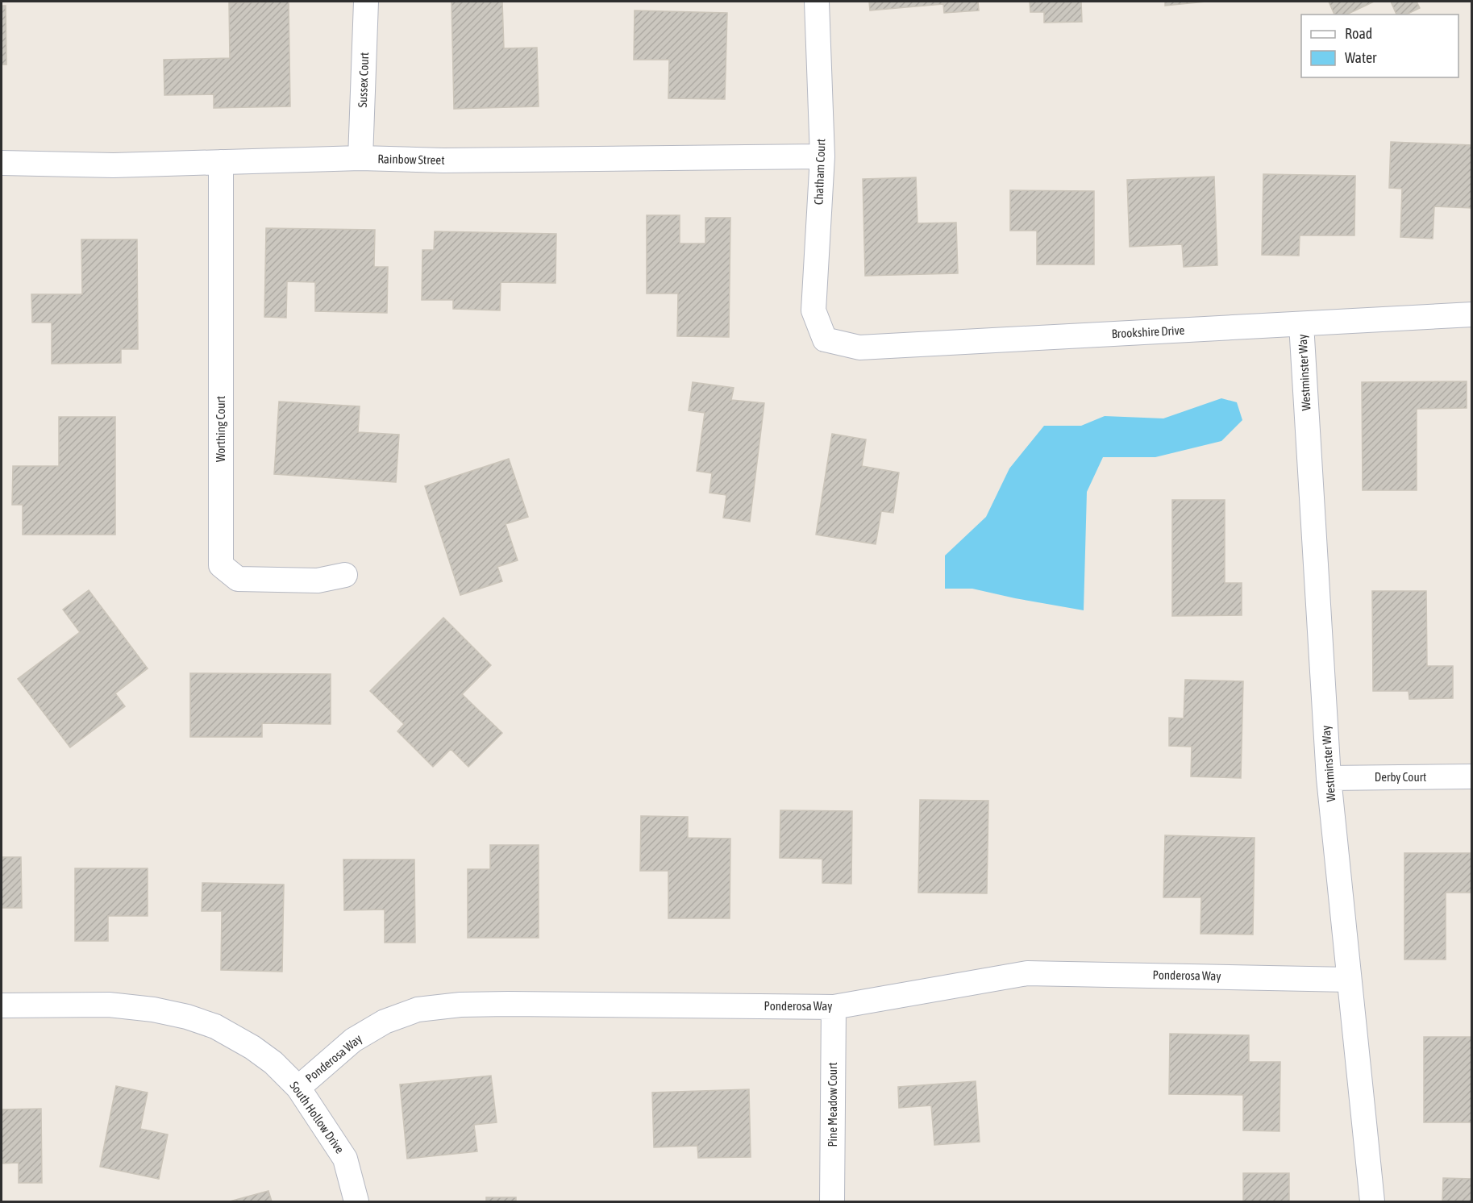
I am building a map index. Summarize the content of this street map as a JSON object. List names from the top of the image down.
{
  "streets": {
    "street": [
      "Sussex Court",
      "Rainbow Street",
      "Chatham Court",
      "Brookshire Drive",
      "Westminster Way",
      "Worthing Court",
      "Derby Court",
      "Ponderosa Way",
      "Pine Meadow Court",
      "South Hollow Drive"
    ]
  },
  "crossings": [
    ["Sussex Court", "Rainbow Street"],
    ["Rainbow Street", "Chatham Court"],
    ["Rainbow Street", "Worthing Court"],
    ["Chatham Court", "Brookshire Drive"],
    ["Brookshire Drive", "Westminster Way"],
    ["Westminster Way", "Derby Court"],
    ["Westminster Way", "Ponderosa Way"],
    ["Ponderosa Way", "Pine Meadow Court"],
    ["Ponderosa Way", "South Hollow Drive"]
  ],
  "legend": ["Road", "Water"]
}
